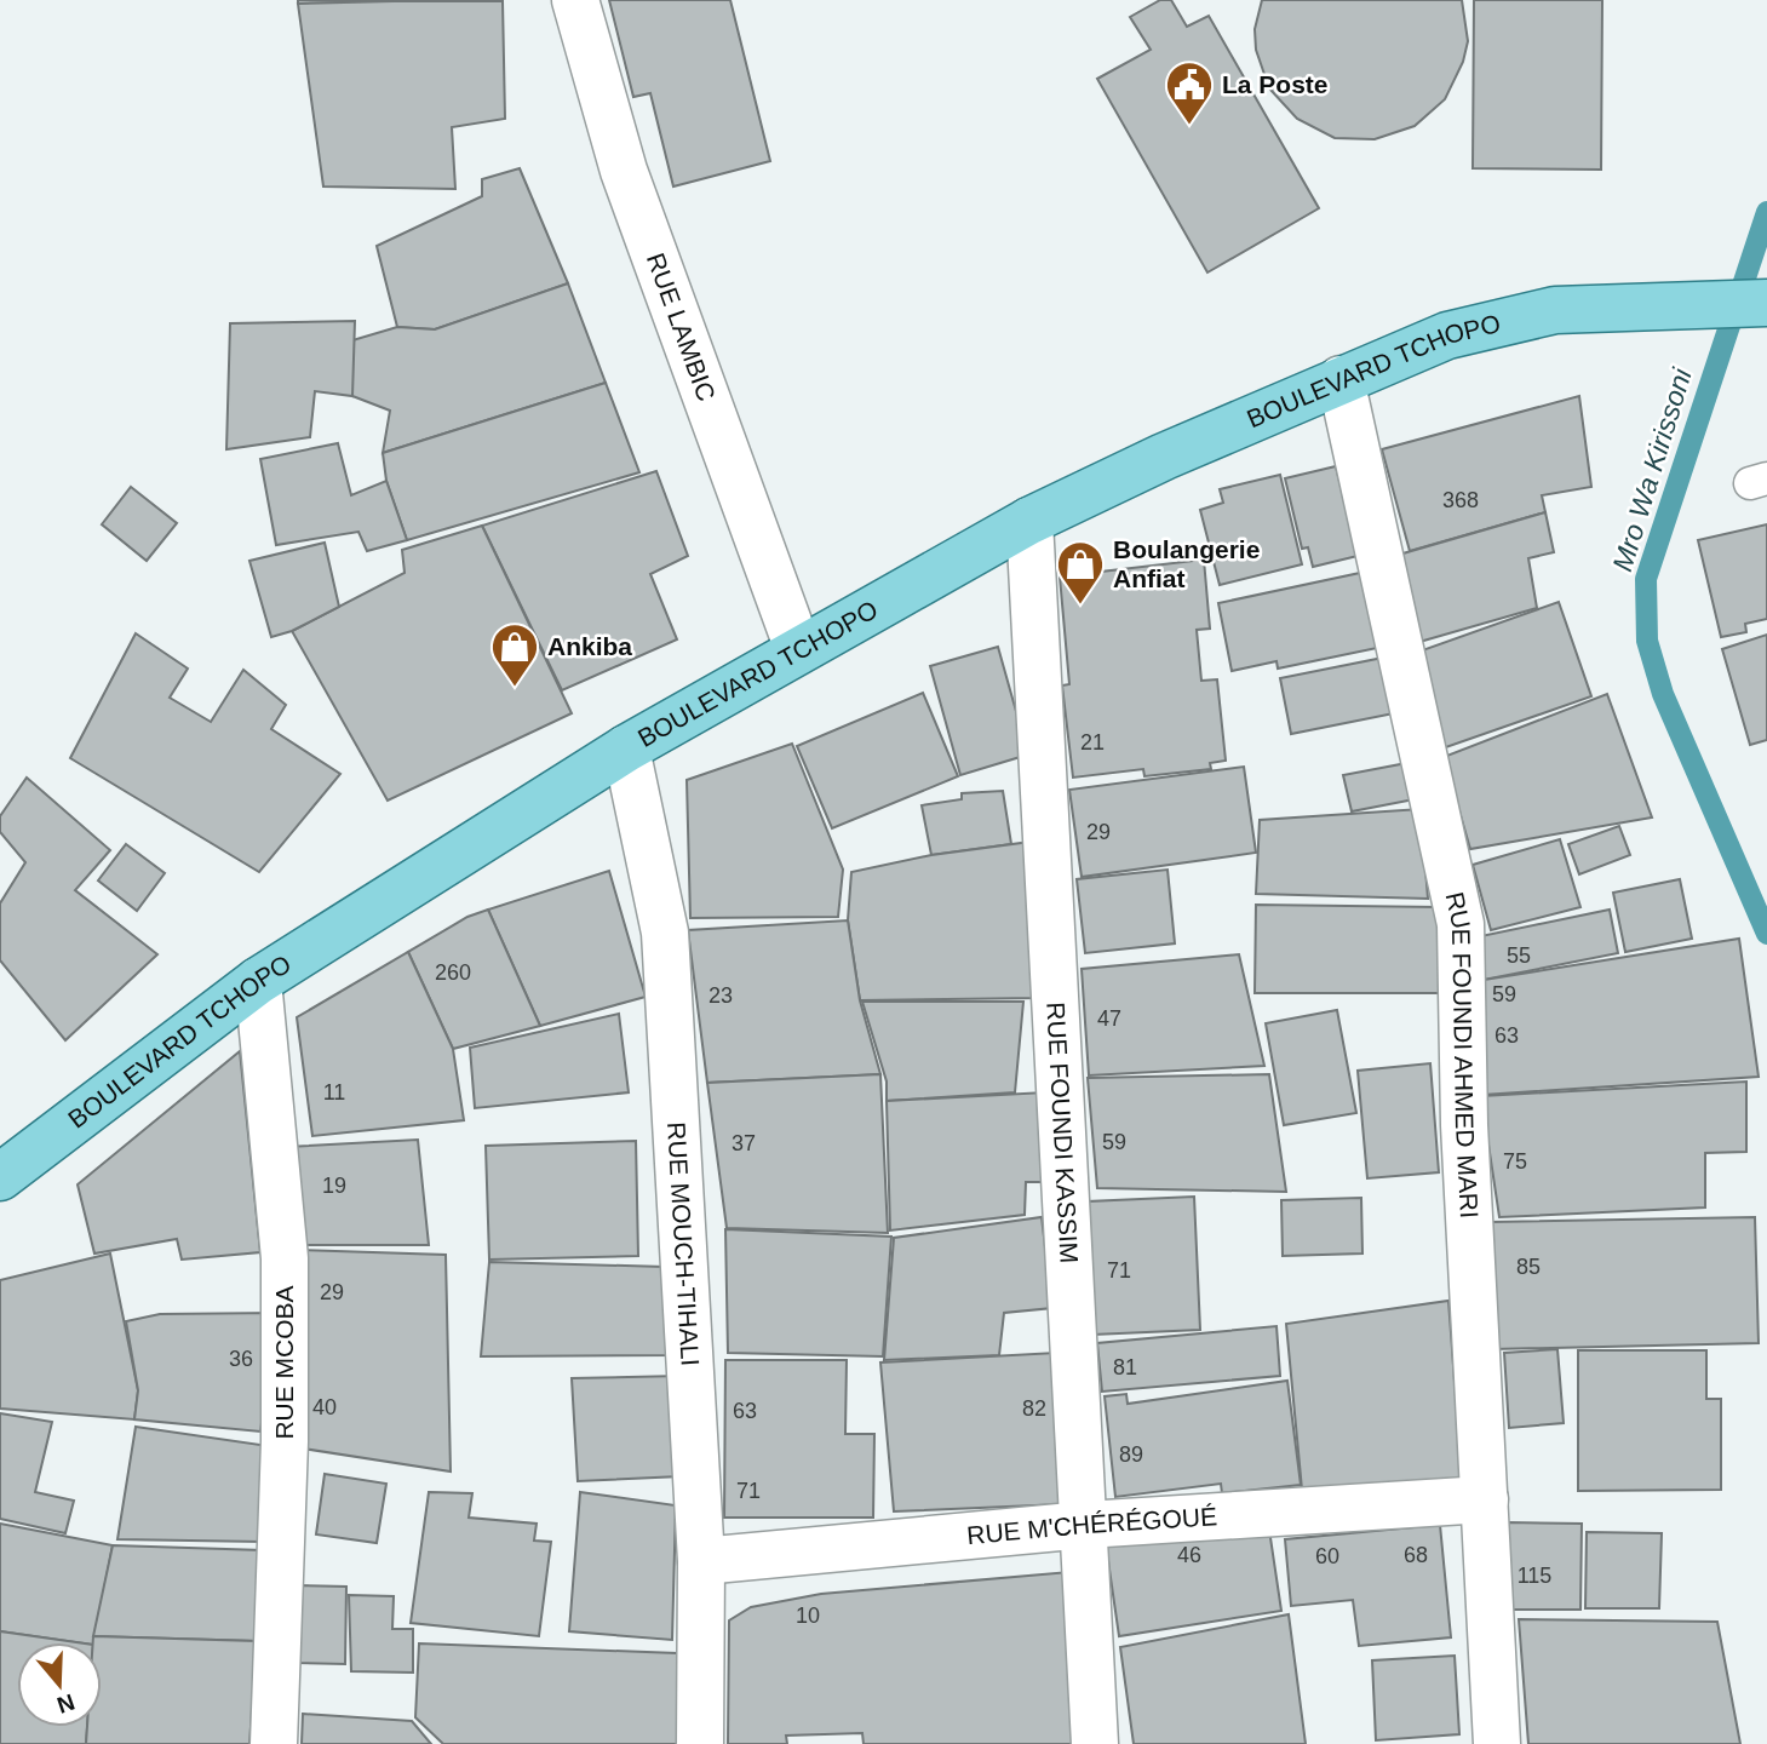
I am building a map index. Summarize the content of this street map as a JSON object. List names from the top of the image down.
{
  "streets": {
    "main road": ["BOULEVARD TCHOPO"],
    "street": [
      "RUE LAMBIC",
      "RUE FOUNDI AHMED MARI",
      "RUE FOUNDI KASSIM",
      "RUE MOUCH-TIHALI",
      "RUE MCOBA",
      "RUE M'CHÉRÉGOUÉ"
    ]
  },
  "crossings": [
    ["RUE LAMBIC", "BOULEVARD TCHOPO"],
    ["BOULEVARD TCHOPO", "RUE FOUNDI AHMED MARI"],
    ["BOULEVARD TCHOPO", "RUE FOUNDI KASSIM"],
    ["BOULEVARD TCHOPO", "RUE MOUCH-TIHALI"],
    ["BOULEVARD TCHOPO", "RUE MCOBA"],
    ["RUE FOUNDI AHMED MARI", "RUE M'CHÉRÉGOUÉ"],
    ["RUE FOUNDI KASSIM", "RUE M'CHÉRÉGOUÉ"],
    ["RUE MOUCH-TIHALI", "RUE M'CHÉRÉGOUÉ"]
  ],
  "water": ["Mro Wa Kirissoni"],
  "places": {
    "public building": ["La Poste"],
    "shop": ["Boulangerie Anfiat", "Ankiba"]
  },
  "house_numbers": [
    "368",
    "21",
    "29",
    "55",
    "260",
    "59",
    "23",
    "47",
    "63",
    "11",
    "59",
    "37",
    "75",
    "19",
    "85",
    "71",
    "29",
    "36",
    "81",
    "40",
    "82",
    "63",
    "89",
    "71",
    "46",
    "68",
    "60",
    "115",
    "10"
  ],
  "north": "bottom"
}
